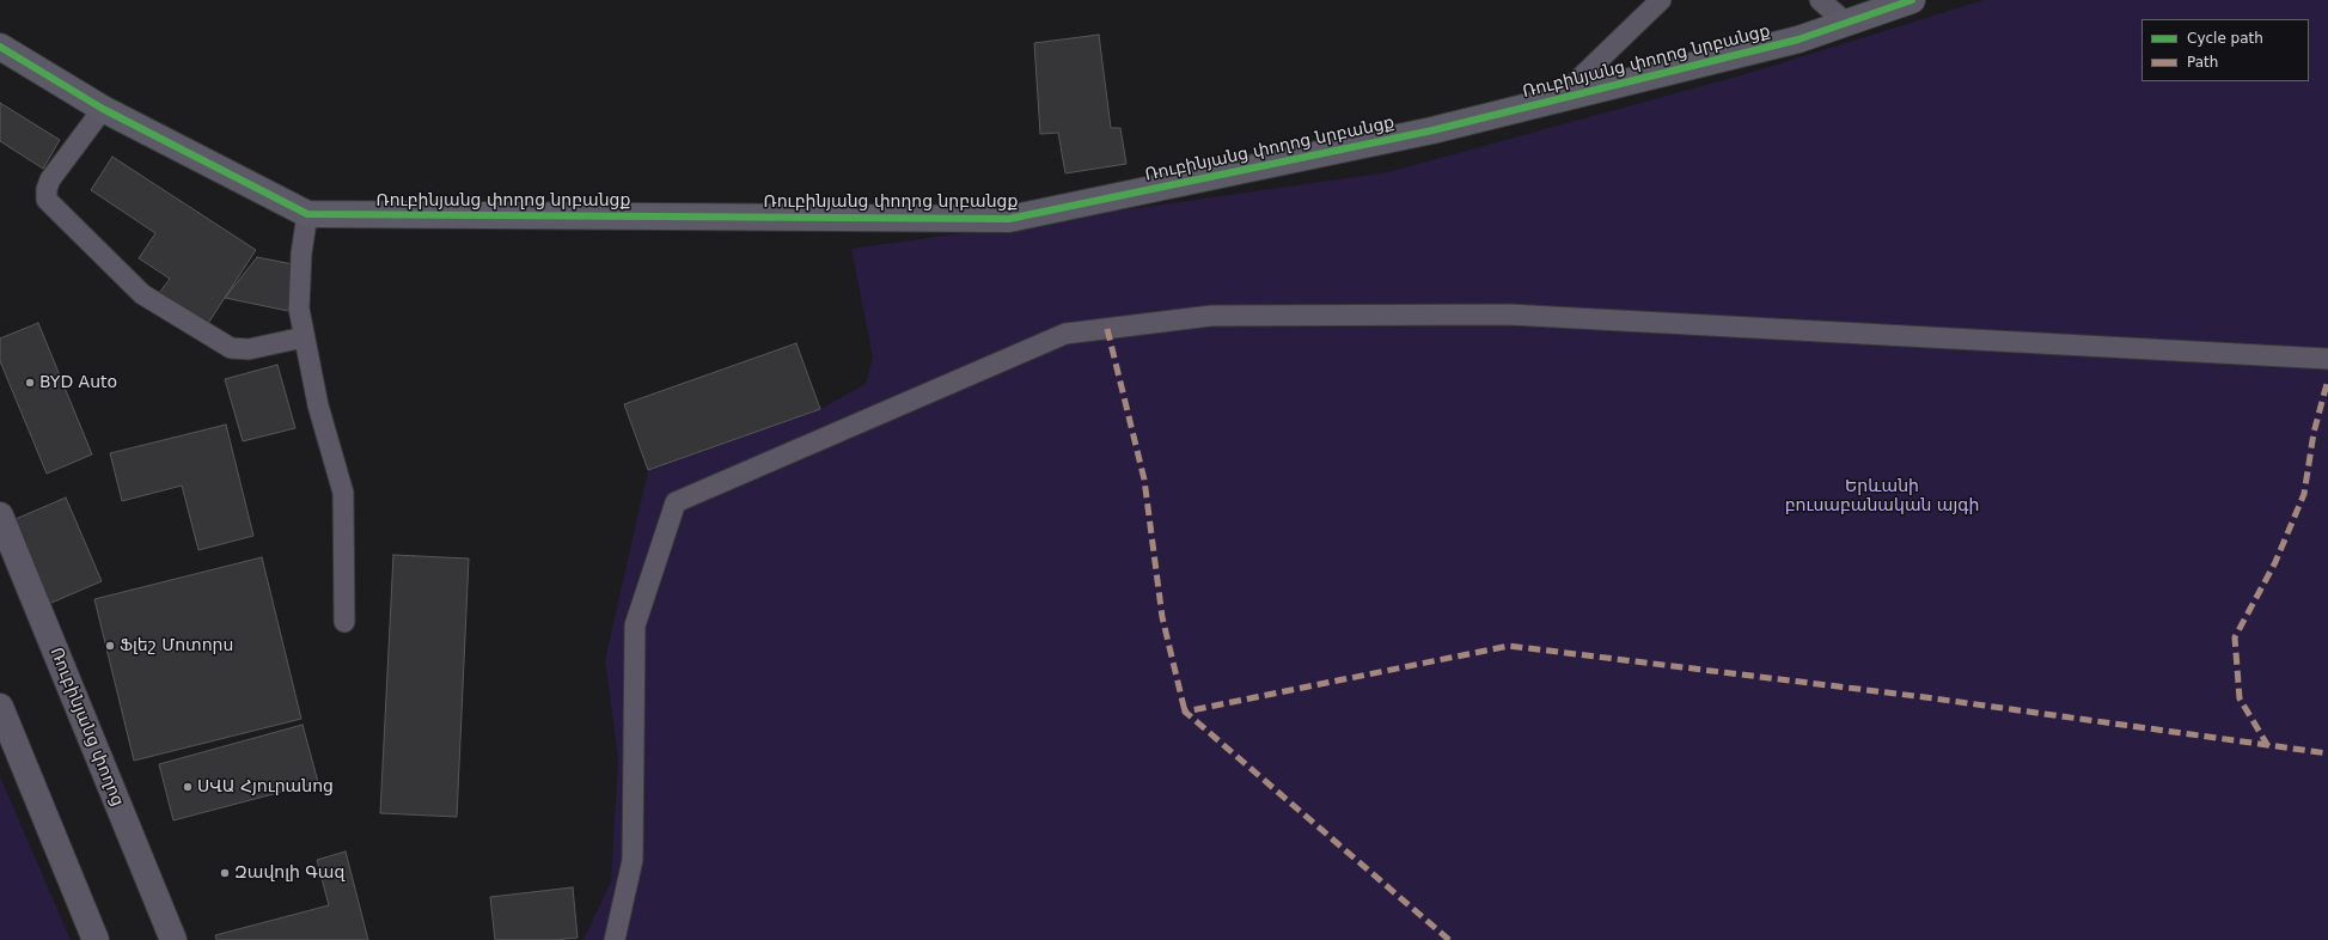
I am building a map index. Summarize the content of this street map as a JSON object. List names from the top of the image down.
{
  "streets": {
    "main road": ["Ռուբինյանց փողոց"],
    "street": ["Ռուբինյանց փողոց նրբանցք"]
  },
  "parks": ["Երևանի բուսաբանական այգի"],
  "places": [
    "BYD Auto",
    "Ֆլեշ Մոտորս",
    "ՍՎԱ Հյուրանոց",
    "Զավոլի Գազ"
  ],
  "legend": ["Cycle path", "Path"]
}
